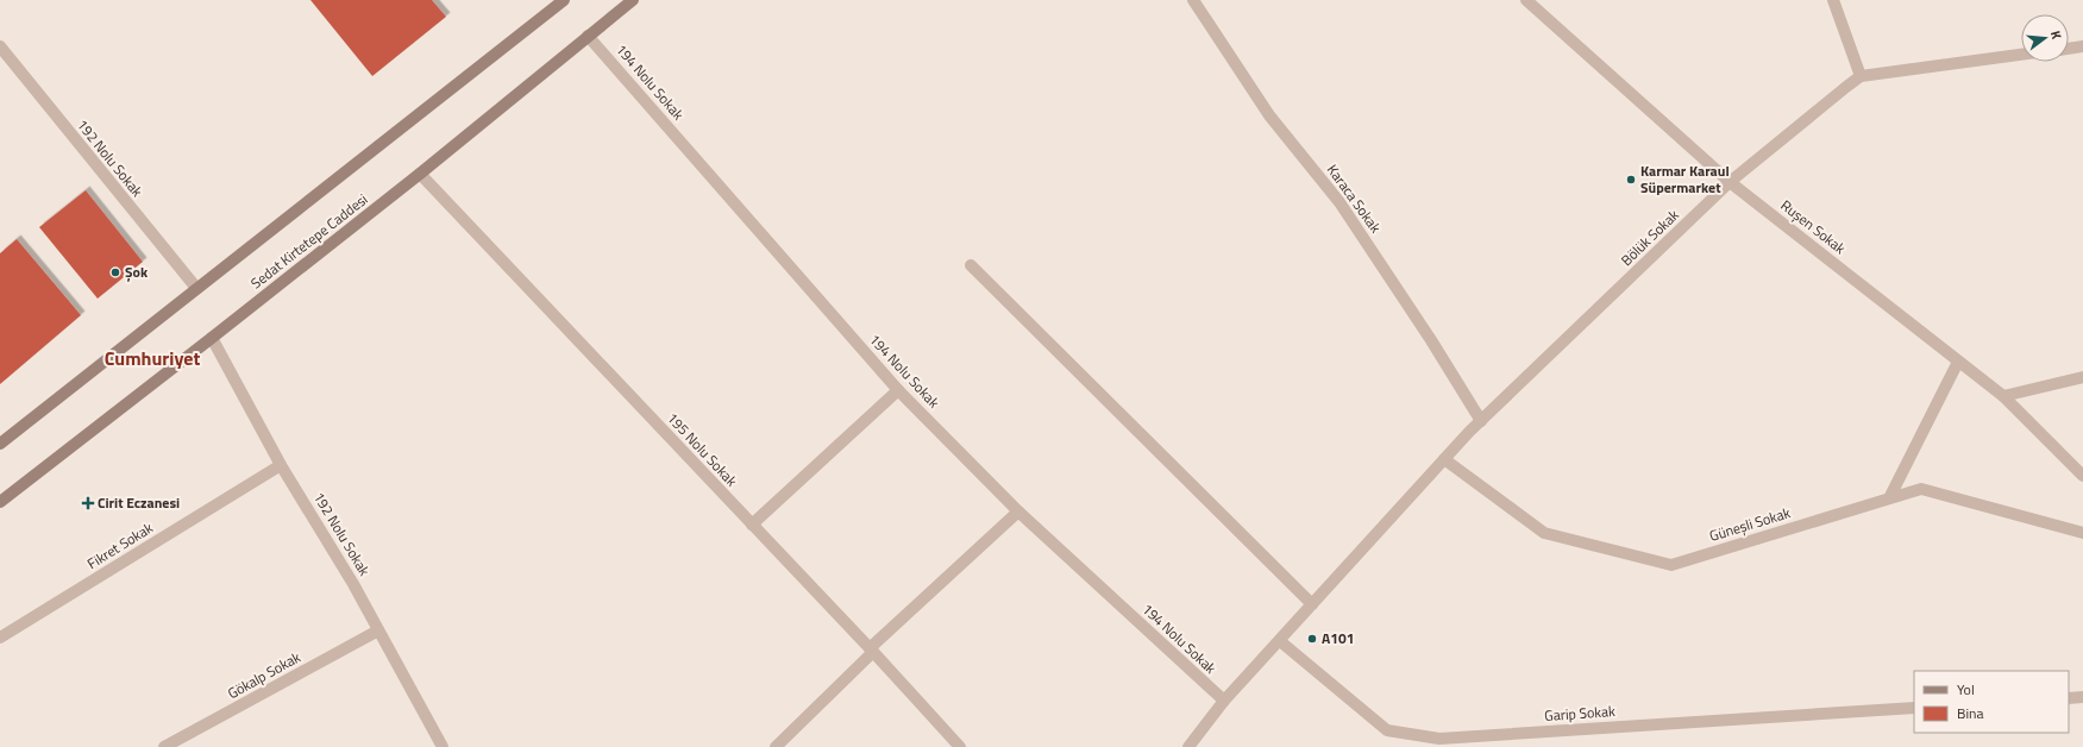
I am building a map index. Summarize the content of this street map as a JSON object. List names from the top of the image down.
{
  "streets": {
    "main road": ["Sedat Kirtetepe Caddesi"],
    "street": [
      "194 Nolu Sokak",
      "192 Nolu Sokak",
      "Karaca Sokak",
      "Ruşen Sokak",
      "Bölük Sokak",
      "195 Nolu Sokak",
      "Güneşli Sokak",
      "Fikret Sokak",
      "Gökalp Sokak",
      "Garip Sokak"
    ]
  },
  "crossings": [
    ["194 Nolu Sokak", "Bölük Sokak"],
    ["194 Nolu Sokak", "Sedat Kirtetepe Caddesi"],
    ["192 Nolu Sokak", "Sedat Kirtetepe Caddesi"],
    ["192 Nolu Sokak", "Fikret Sokak"],
    ["192 Nolu Sokak", "Gökalp Sokak"],
    ["Karaca Sokak", "Bölük Sokak"],
    ["Ruşen Sokak", "Bölük Sokak"],
    ["Bölük Sokak", "Güneşli Sokak"],
    ["Bölük Sokak", "Garip Sokak"],
    ["Sedat Kirtetepe Caddesi", "195 Nolu Sokak"]
  ],
  "districts": ["Cumhuriyet"],
  "places": {
    "other": ["Karmar Karaul Süpermarket", "Şok", "A101"],
    "health": ["Cirit Eczanesi"]
  },
  "legend": ["Yol", "Bina"],
  "north": "right"
}
